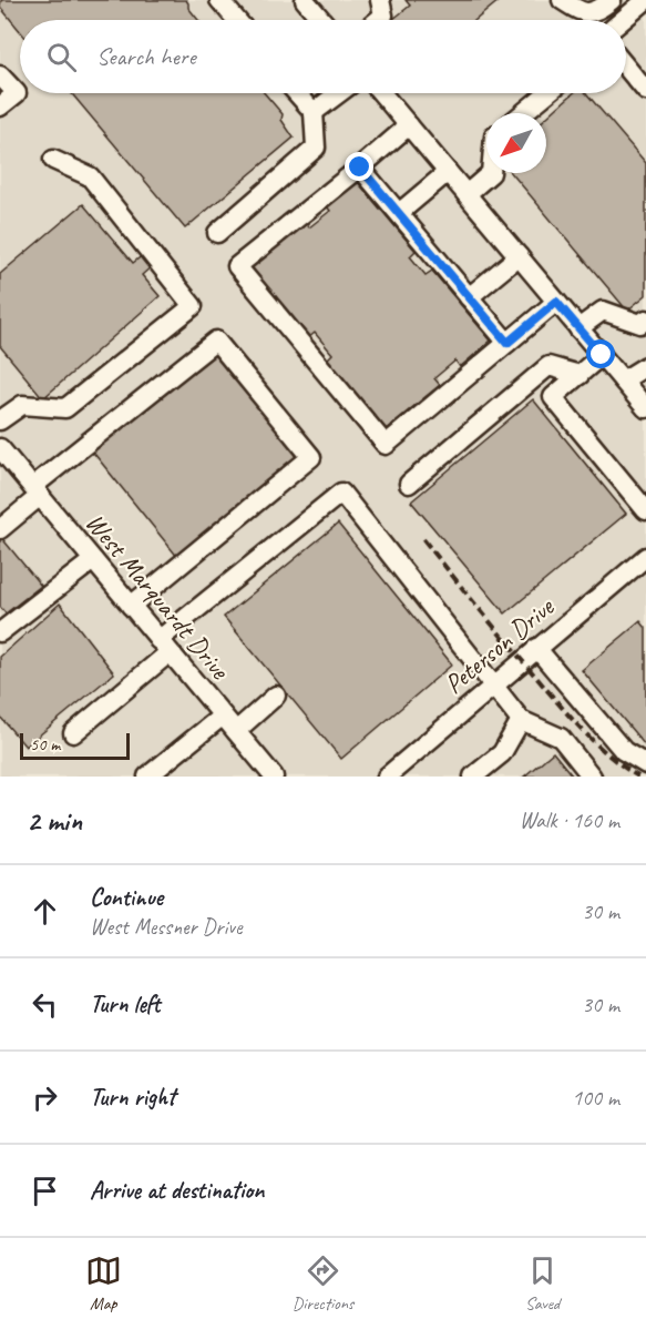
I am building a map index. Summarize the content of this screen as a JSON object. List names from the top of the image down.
{
  "streets": {
    "street": ["West Marquardt Drive", "Peterson Drive"]
  },
  "scale_bar": "50 m",
  "north": "bottom left",
  "page": {
    "search": "Search here",
    "scale": "50 m",
    "heading": ["2 min", "Walk · 160 m"],
    "list": [
      ["Continue", "West Messner Drive", "30 m"],
      ["Turn left", "30 m"],
      ["Turn right", "100 m"],
      "Arrive at destination"
    ],
    "nav": ["Map", "Directions", "Saved"]
  }
}
